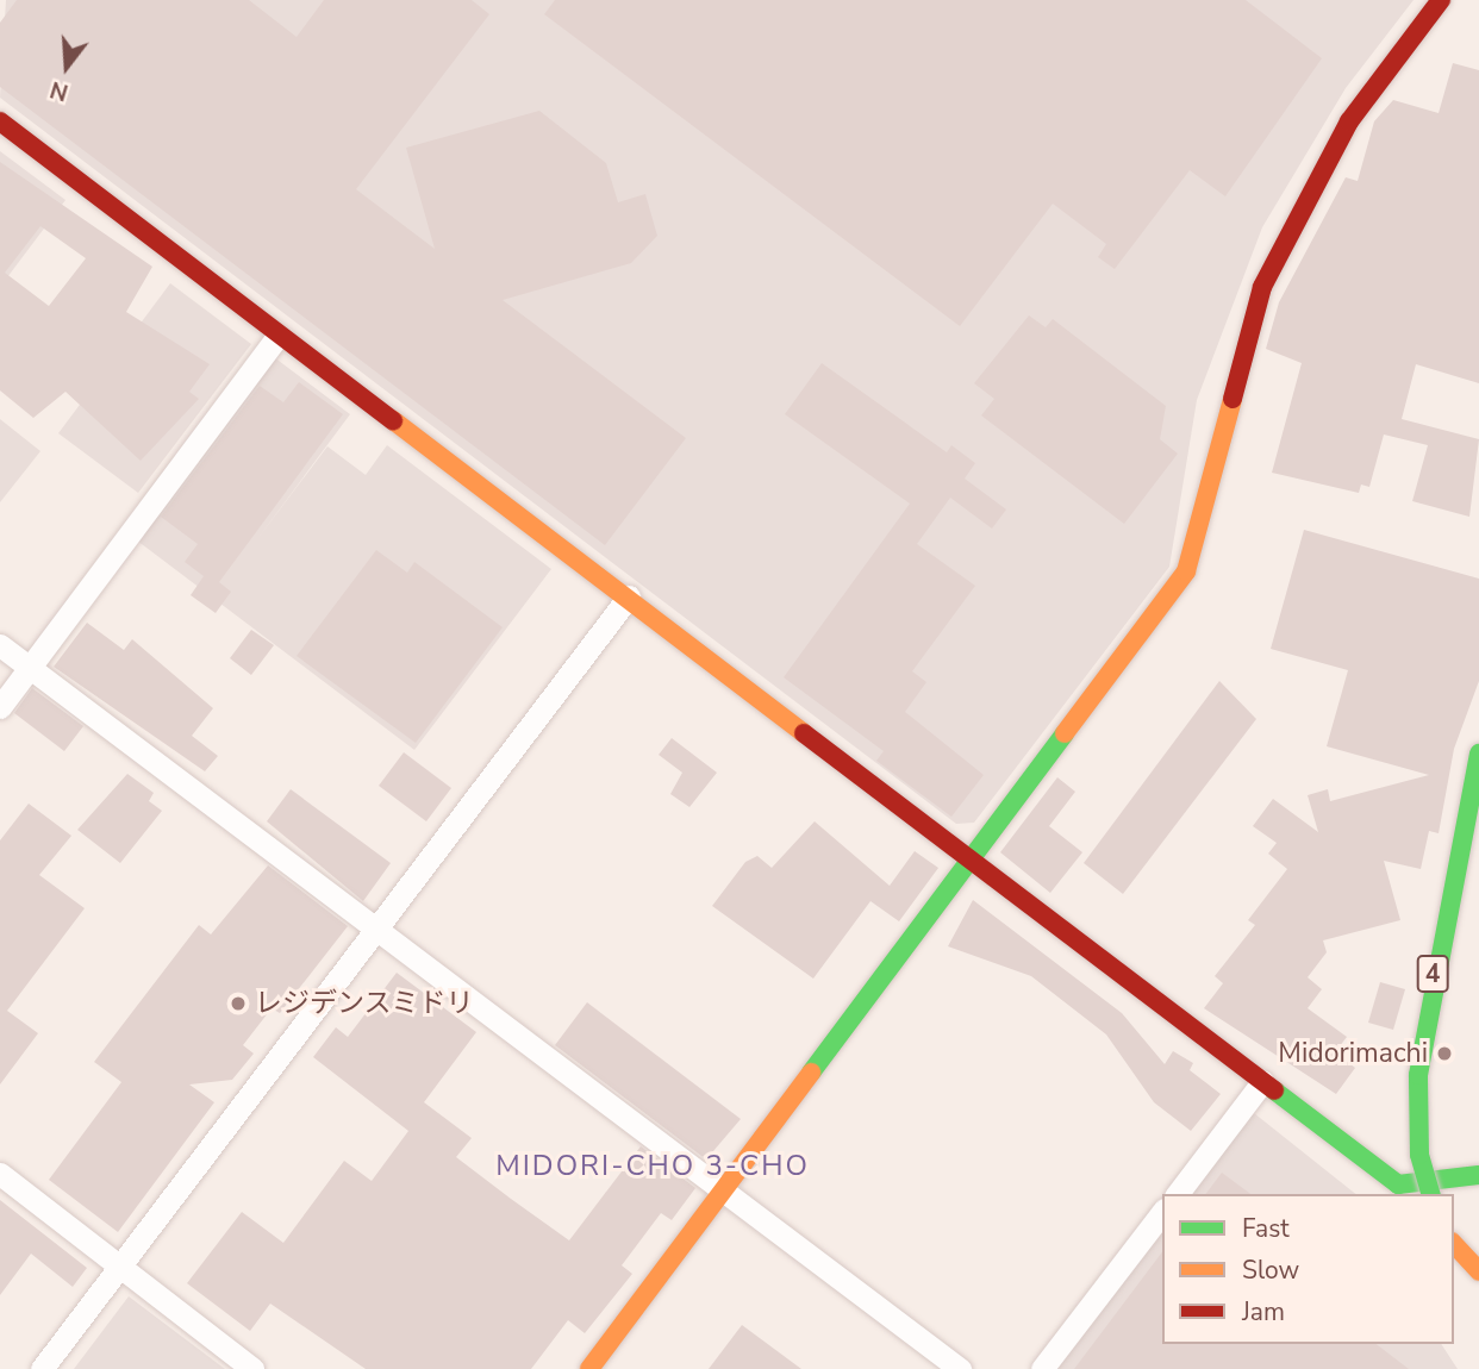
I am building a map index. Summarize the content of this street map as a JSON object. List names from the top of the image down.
{
  "streets": {
    "main road": ["4"]
  },
  "districts": ["MIDORI-CHO 3-CHO"],
  "places": ["レジデンスミドリ", "Midorimachi"],
  "legend": ["Fast", "Slow", "Jam"],
  "north": "bottom"
}
